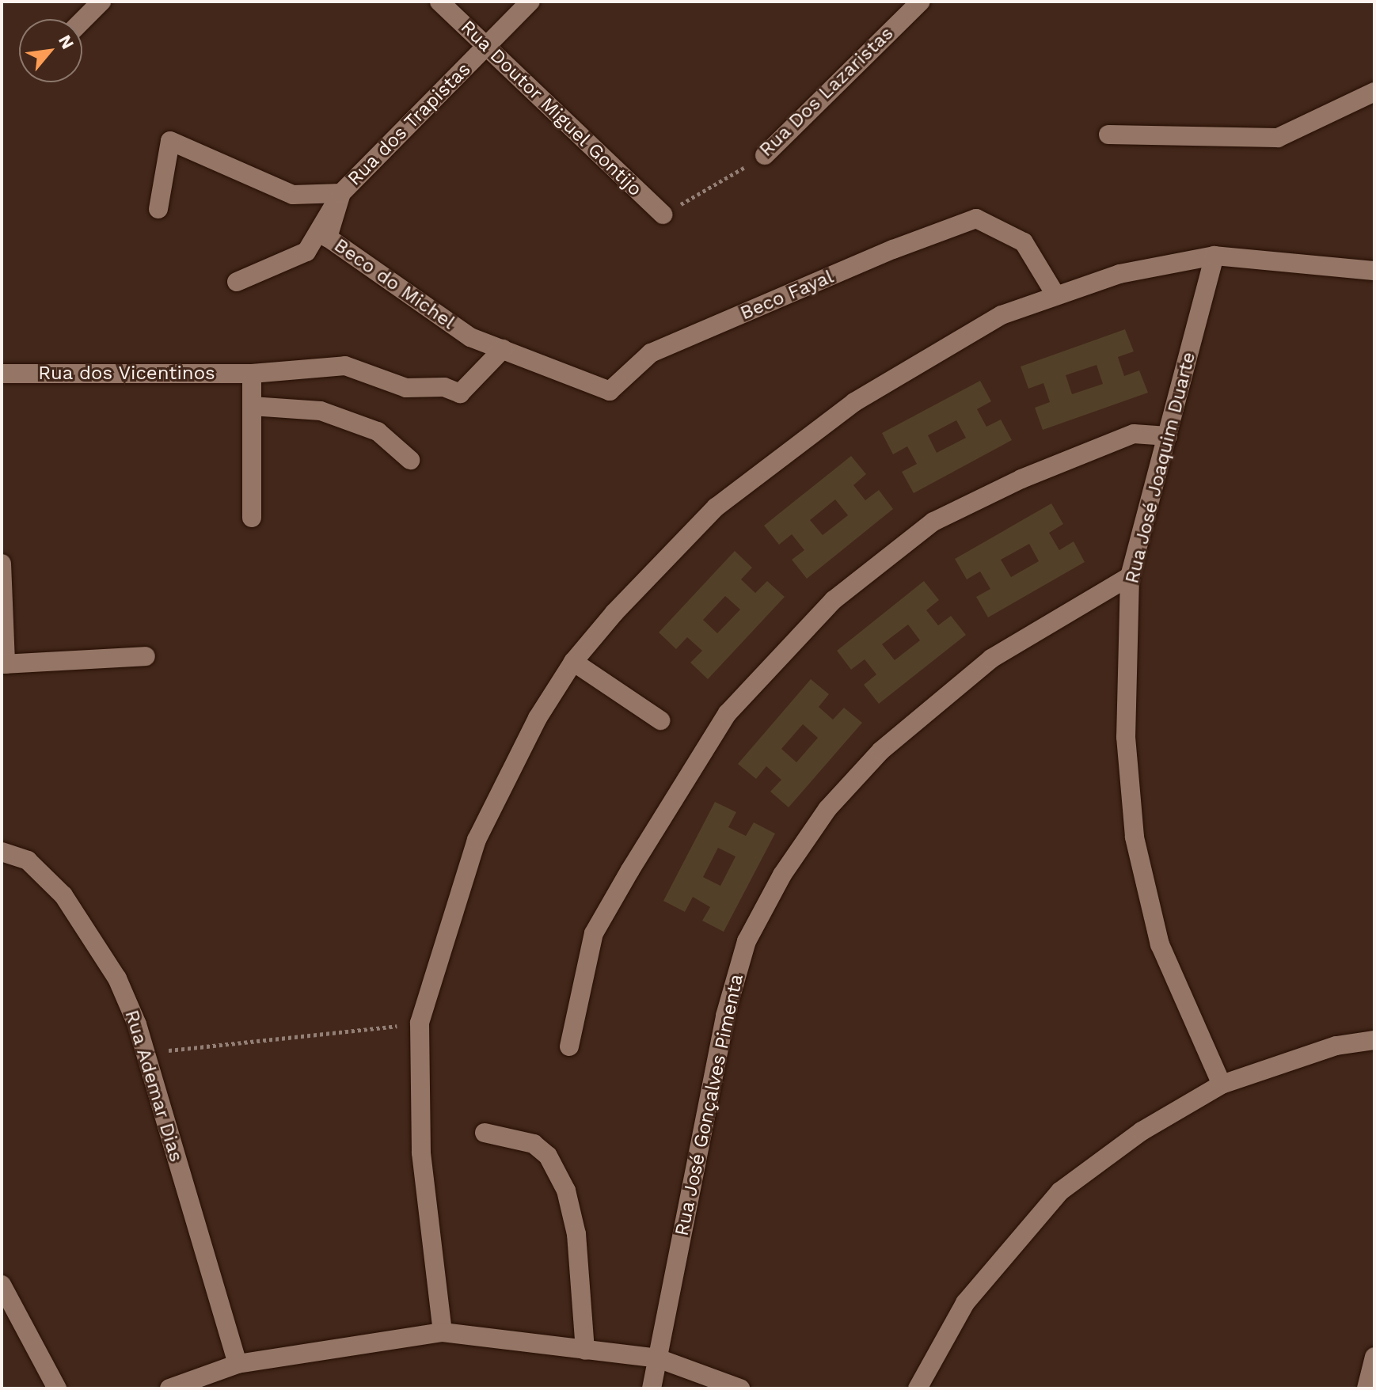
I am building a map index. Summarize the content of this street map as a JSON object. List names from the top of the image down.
{
  "streets": {
    "street": [
      "Rua Dos Lazaristas",
      "Rua Doutor Miguel Gontijo",
      "Rua dos Trapistas",
      "Beco do Michel",
      "Beco Fayal",
      "Rua dos Vicentinos",
      "Rua José Joaquim Duarte",
      "Rua Ademar Dias",
      "Rua José Gonçalves Pimenta"
    ]
  },
  "crossings": [
    ["Rua Dos Lazaristas", "Rua Doutor Miguel Gontijo"],
    ["Rua Doutor Miguel Gontijo", "Rua dos Trapistas"],
    ["Rua dos Trapistas", "Beco do Michel"],
    ["Beco do Michel", "Beco Fayal"],
    ["Beco do Michel", "Rua dos Vicentinos"],
    ["Beco Fayal", "Rua dos Vicentinos"],
    ["Rua José Joaquim Duarte", "Rua José Gonçalves Pimenta"]
  ],
  "north": "top right"
}
